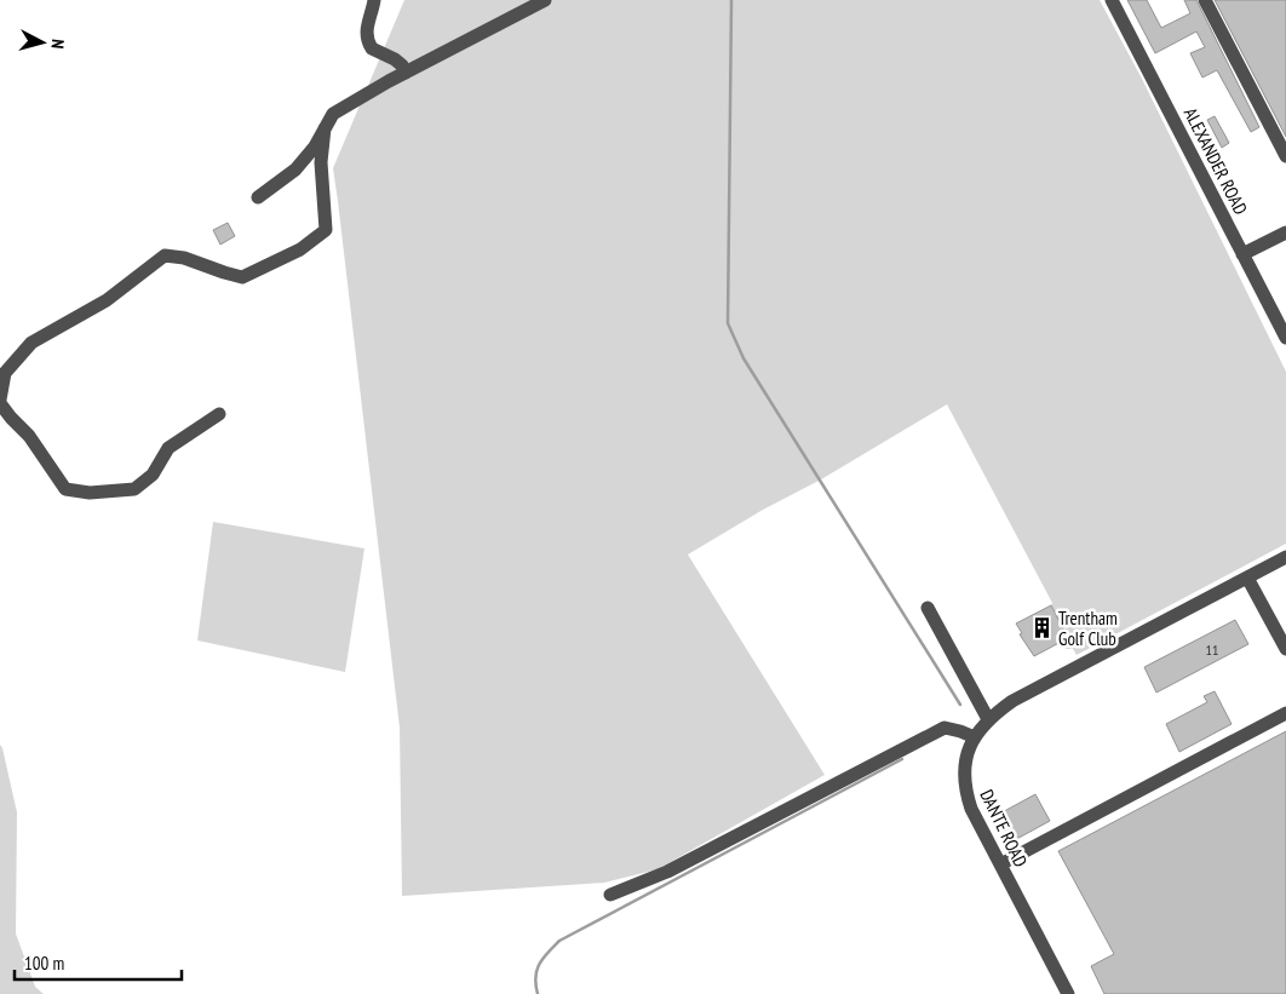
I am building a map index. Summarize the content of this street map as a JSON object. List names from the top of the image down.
{
  "streets": {
    "street": ["ALEXANDER ROAD", "DANTE ROAD"]
  },
  "places": {
    "building": ["Trentham Golf Club"]
  },
  "house_numbers": ["11"],
  "scale_bar": "100 m",
  "north": "right"
}
